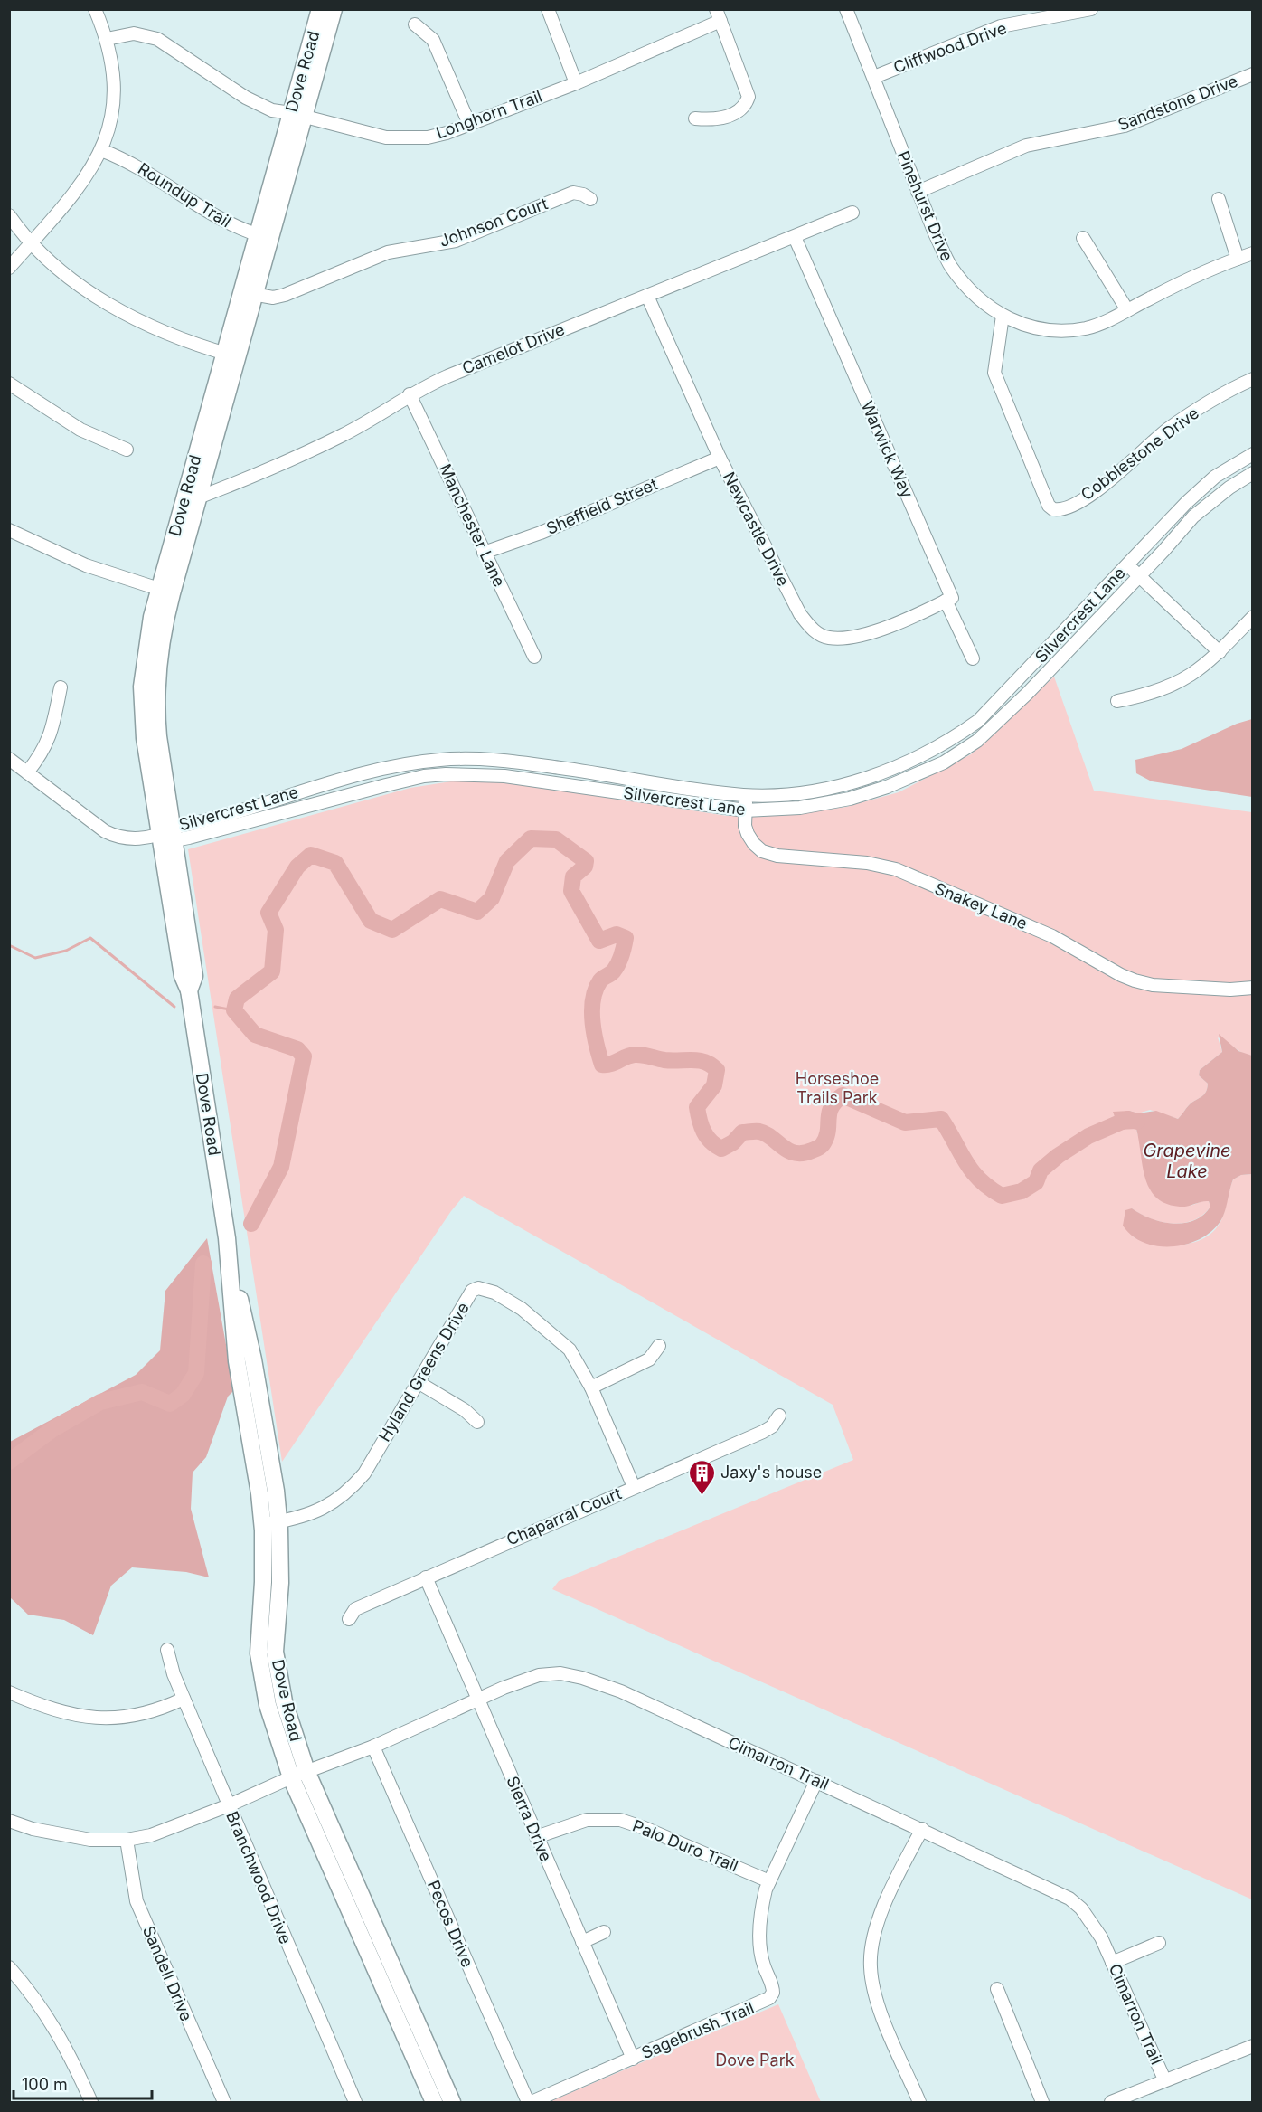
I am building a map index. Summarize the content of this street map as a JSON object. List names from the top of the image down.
{
  "streets": {
    "main road": ["Dove Road"],
    "street": [
      "Cliffwood Drive",
      "Sandstone Drive",
      "Longhorn Trail",
      "Roundup Trail",
      "Pinehurst Drive",
      "Johnson Court",
      "Camelot Drive",
      "Warwick Way",
      "Cobblestone Drive",
      "Sheffield Street",
      "Manchester Lane",
      "Newcastle Drive",
      "Silvercrest Lane",
      "Snakey Lane",
      "Hyland Greens Drive",
      "Chaparral Court",
      "Cimarron Trail",
      "Sierra Drive",
      "Palo Duro Trail",
      "Branchwood Drive",
      "Pecos Drive",
      "Sandell Drive",
      "Sagebrush Trail"
    ]
  },
  "crossings": [
    ["Cliffwood Drive", "Pinehurst Drive"],
    ["Dove Road", "Longhorn Trail"],
    ["Dove Road", "Roundup Trail"],
    ["Dove Road", "Johnson Court"],
    ["Dove Road", "Camelot Drive"],
    ["Dove Road", "Silvercrest Lane"],
    ["Dove Road", "Hyland Greens Drive"],
    ["Dove Road", "Cimarron Trail"],
    ["Sandstone Drive", "Pinehurst Drive"],
    ["Pinehurst Drive", "Cobblestone Drive"],
    ["Camelot Drive", "Warwick Way"],
    ["Camelot Drive", "Manchester Lane"],
    ["Camelot Drive", "Newcastle Drive"],
    ["Warwick Way", "Newcastle Drive"],
    ["Sheffield Street", "Manchester Lane"],
    ["Sheffield Street", "Newcastle Drive"],
    ["Silvercrest Lane", "Snakey Lane"],
    ["Hyland Greens Drive", "Chaparral Court"],
    ["Chaparral Court", "Sierra Drive"],
    ["Cimarron Trail", "Sierra Drive"],
    ["Cimarron Trail", "Branchwood Drive"],
    ["Cimarron Trail", "Pecos Drive"],
    ["Cimarron Trail", "Sandell Drive"],
    ["Cimarron Trail", "Sagebrush Trail"],
    ["Sierra Drive", "Palo Duro Trail"],
    ["Sierra Drive", "Sagebrush Trail"],
    ["Palo Duro Trail", "Sagebrush Trail"],
    ["Pecos Drive", "Sagebrush Trail"]
  ],
  "water": ["Grapevine Lake"],
  "parks": ["Horseshoe Trails Park", "Dove Park"],
  "places": {
    "building": ["Jaxy's house"]
  },
  "scale_bar": "100 m"
}
